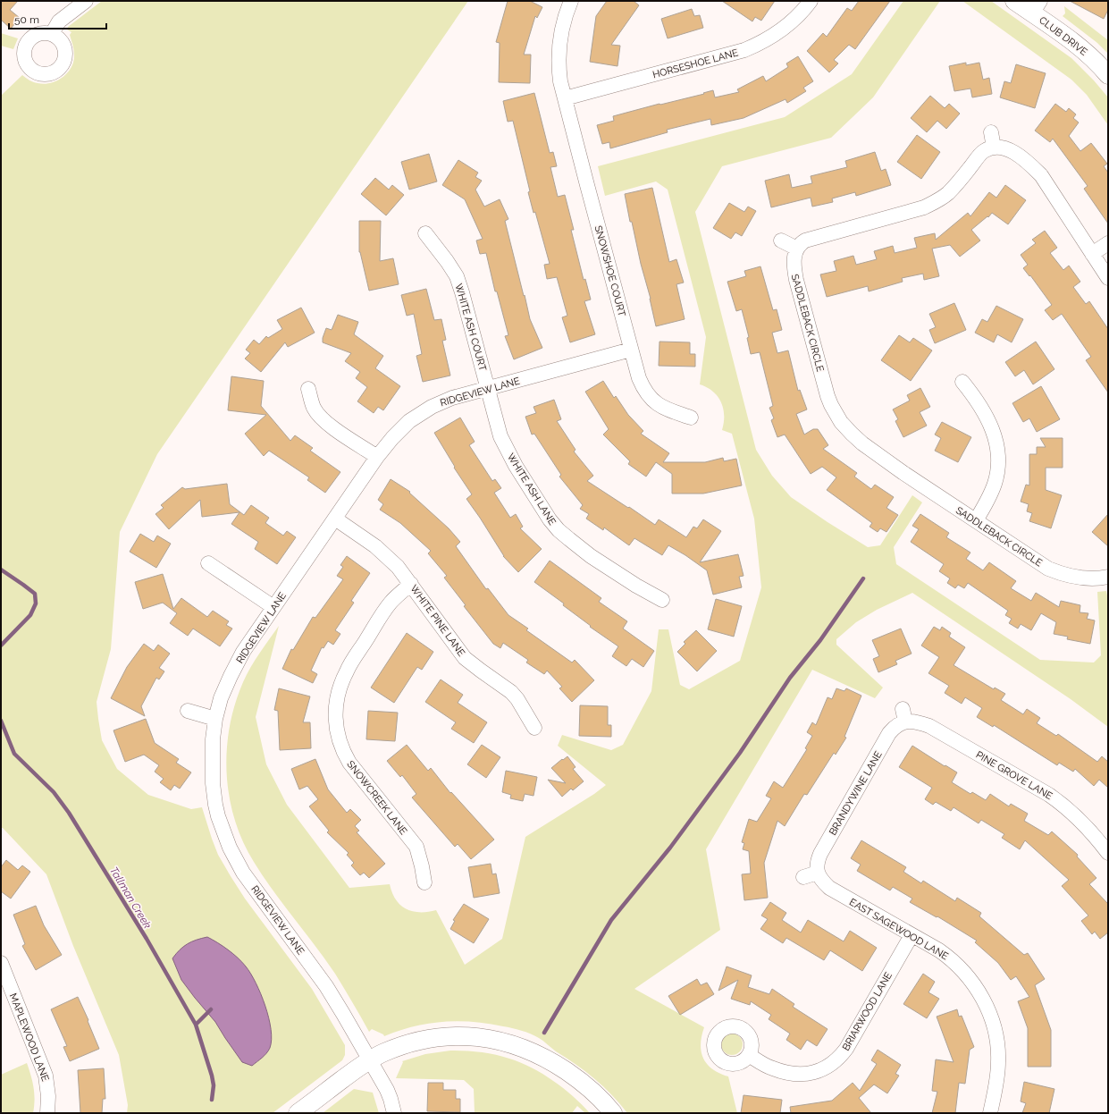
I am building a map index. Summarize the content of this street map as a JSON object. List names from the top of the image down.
{
  "streets": {
    "street": [
      "CLUB DRIVE",
      "HORSESHOE LANE",
      "SNOWSHOE COURT",
      "SADDLEBACK CIRCLE",
      "WHITE ASH COURT",
      "RIDGEVIEW LANE",
      "WHITE ASH LANE",
      "WHITE PINE LANE",
      "PINE GROVE LANE",
      "BRANDYWINE LANE",
      "SNOWCREEK LANE",
      "EAST SAGEWOOD LANE",
      "BRIARWOOD LANE",
      "MAPLEWOOD LANE"
    ]
  },
  "crossings": [
    ["HORSESHOE LANE", "SNOWSHOE COURT"],
    ["SNOWSHOE COURT", "RIDGEVIEW LANE"],
    ["WHITE ASH COURT", "RIDGEVIEW LANE"],
    ["WHITE ASH COURT", "WHITE ASH LANE"],
    ["RIDGEVIEW LANE", "WHITE ASH LANE"],
    ["RIDGEVIEW LANE", "WHITE PINE LANE"],
    ["WHITE PINE LANE", "SNOWCREEK LANE"],
    ["PINE GROVE LANE", "BRANDYWINE LANE"],
    ["BRANDYWINE LANE", "EAST SAGEWOOD LANE"],
    ["EAST SAGEWOOD LANE", "BRIARWOOD LANE"]
  ],
  "water": ["Tallman Creek"],
  "scale_bar": "50 m"
}
